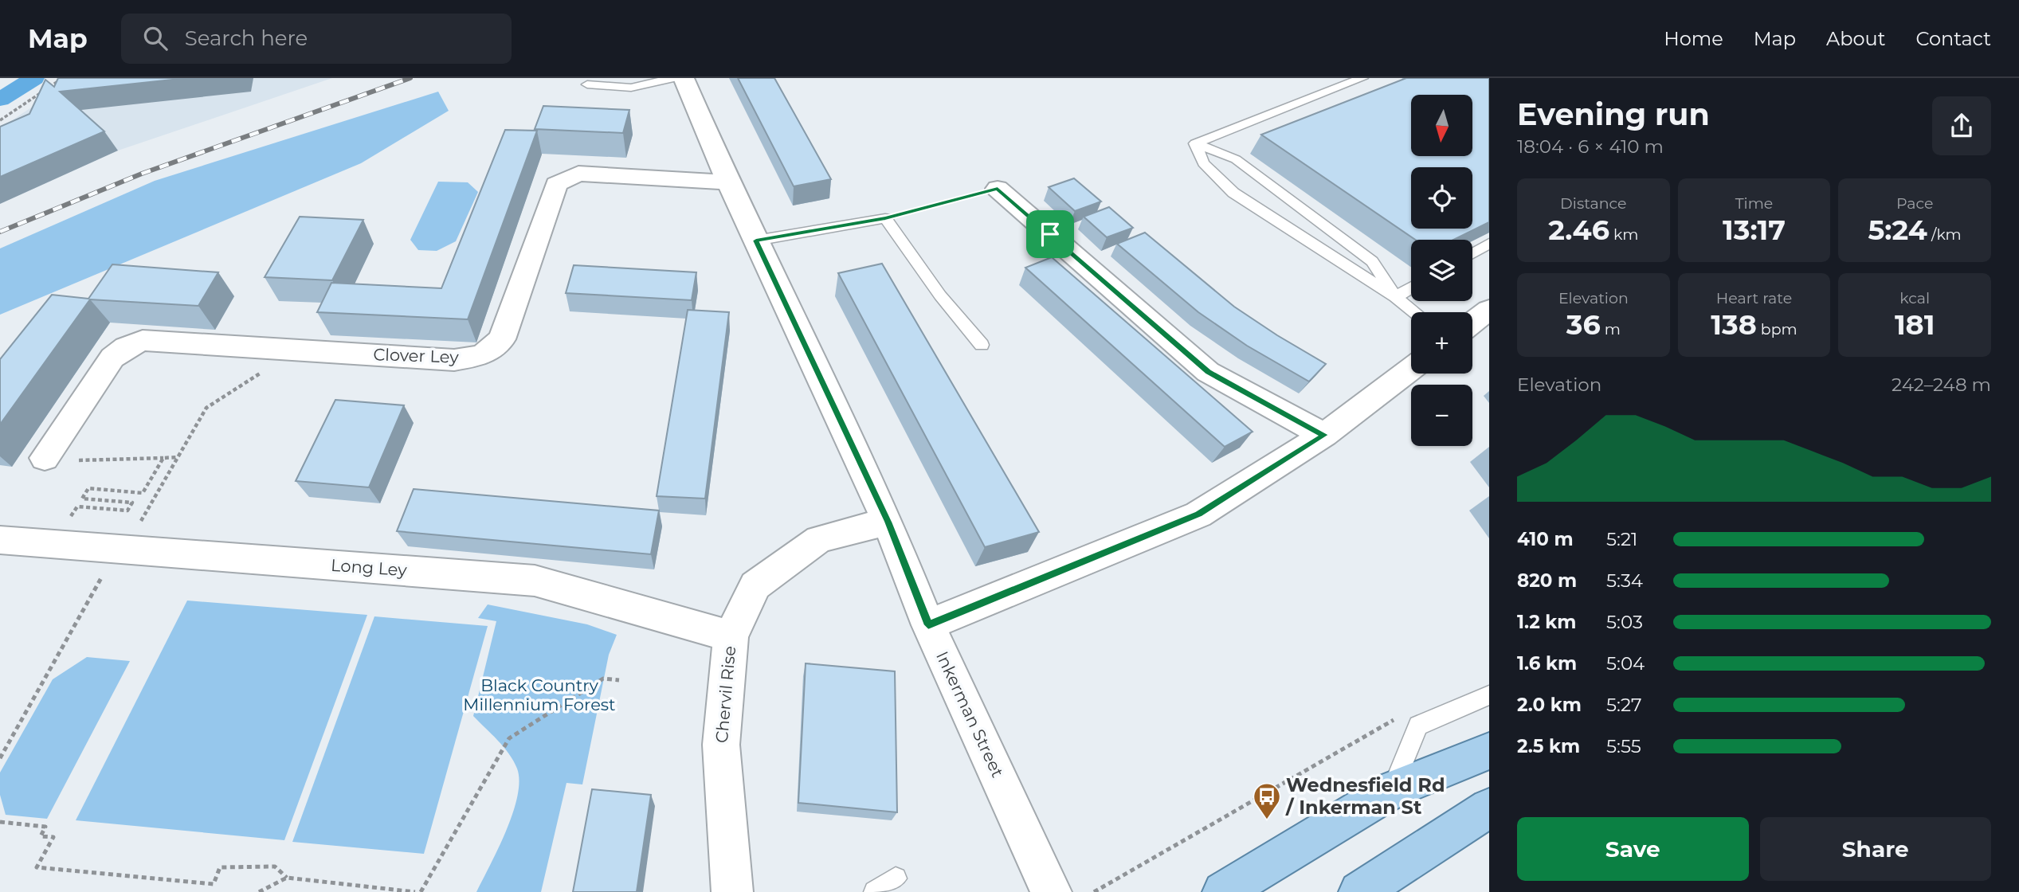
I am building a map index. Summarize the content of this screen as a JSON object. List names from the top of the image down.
{
  "streets": {
    "street": [
      "Clover Ley",
      "Long Ley",
      "Chervil Rise",
      "Inkerman Street"
    ]
  },
  "crossings": [
    ["Clover Ley", "Inkerman Street"],
    ["Long Ley", "Chervil Rise"],
    ["Chervil Rise", "Inkerman Street"]
  ],
  "parks": ["Black Country Millennium Forest"],
  "places": {
    "bus stop": ["Wednesfield Rd / Inkerman St"]
  },
  "north": "bottom",
  "page": {
    "header": "Map",
    "search": "Search here",
    "nav": [
      "Home",
      "Map",
      "About",
      "Contact"
    ],
    "heading": ["Evening run", "18:04 · 6 × 410 m"],
    "map_buttons": ["+", "−"],
    "stats": [
      ["Distance", "2.46 km"],
      ["Time", "13:17"],
      ["Pace", "5:24 /km"],
      ["Elevation", "36 m"],
      ["Heart rate", "138 bpm"],
      ["kcal", "181"]
    ],
    "chart": ["Elevation", "242–248 m"],
    "list": [
      {
        "name": "410 m",
        "note": "5:21"
      },
      {
        "name": "820 m",
        "note": "5:34"
      },
      {
        "name": "1.2 km",
        "note": "5:03"
      },
      {
        "name": "1.6 km",
        "note": "5:04"
      },
      {
        "name": "2.0 km",
        "note": "5:27"
      },
      {
        "name": "2.5 km",
        "note": "5:55"
      }
    ],
    "buttons": ["Save", "Share"]
  }
}
